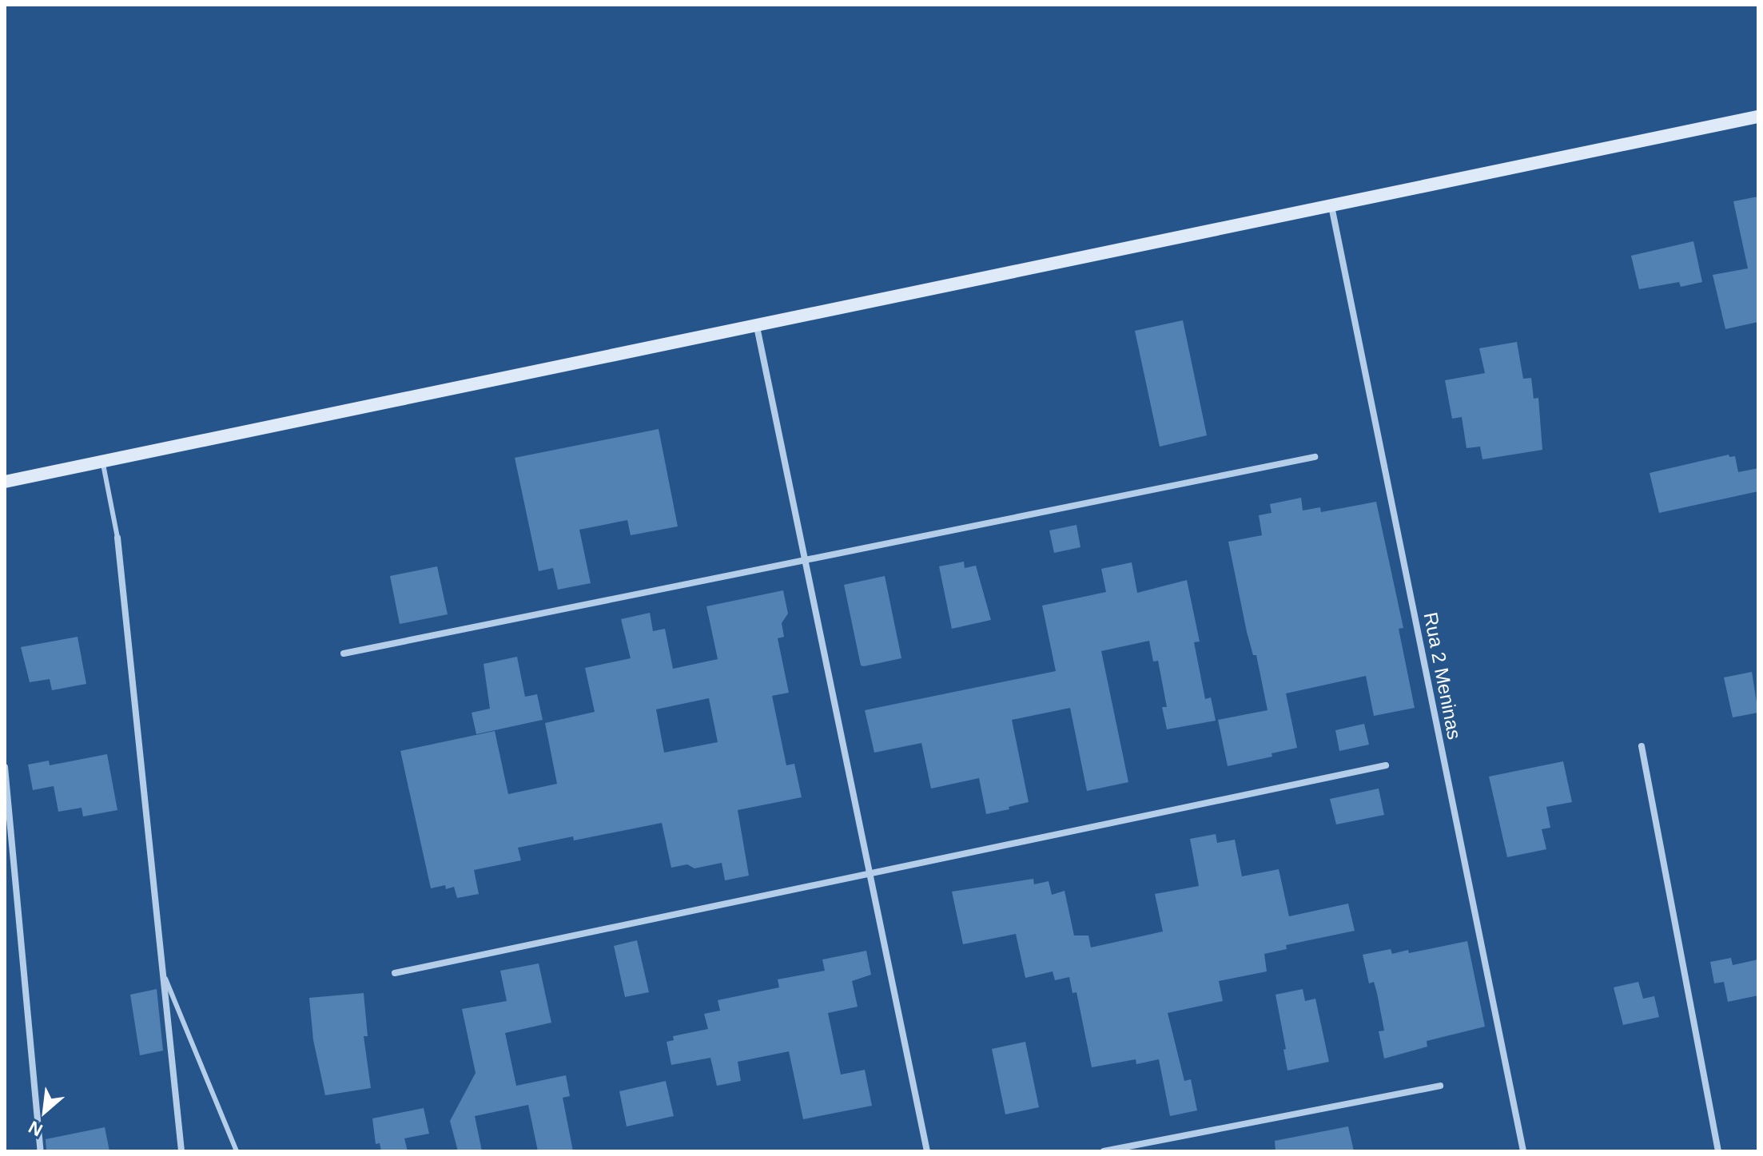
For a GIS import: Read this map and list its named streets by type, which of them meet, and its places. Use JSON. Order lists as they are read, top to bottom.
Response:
{
  "streets": {
    "street": ["Rua 2 Meninas"]
  },
  "north": "bottom left"
}
